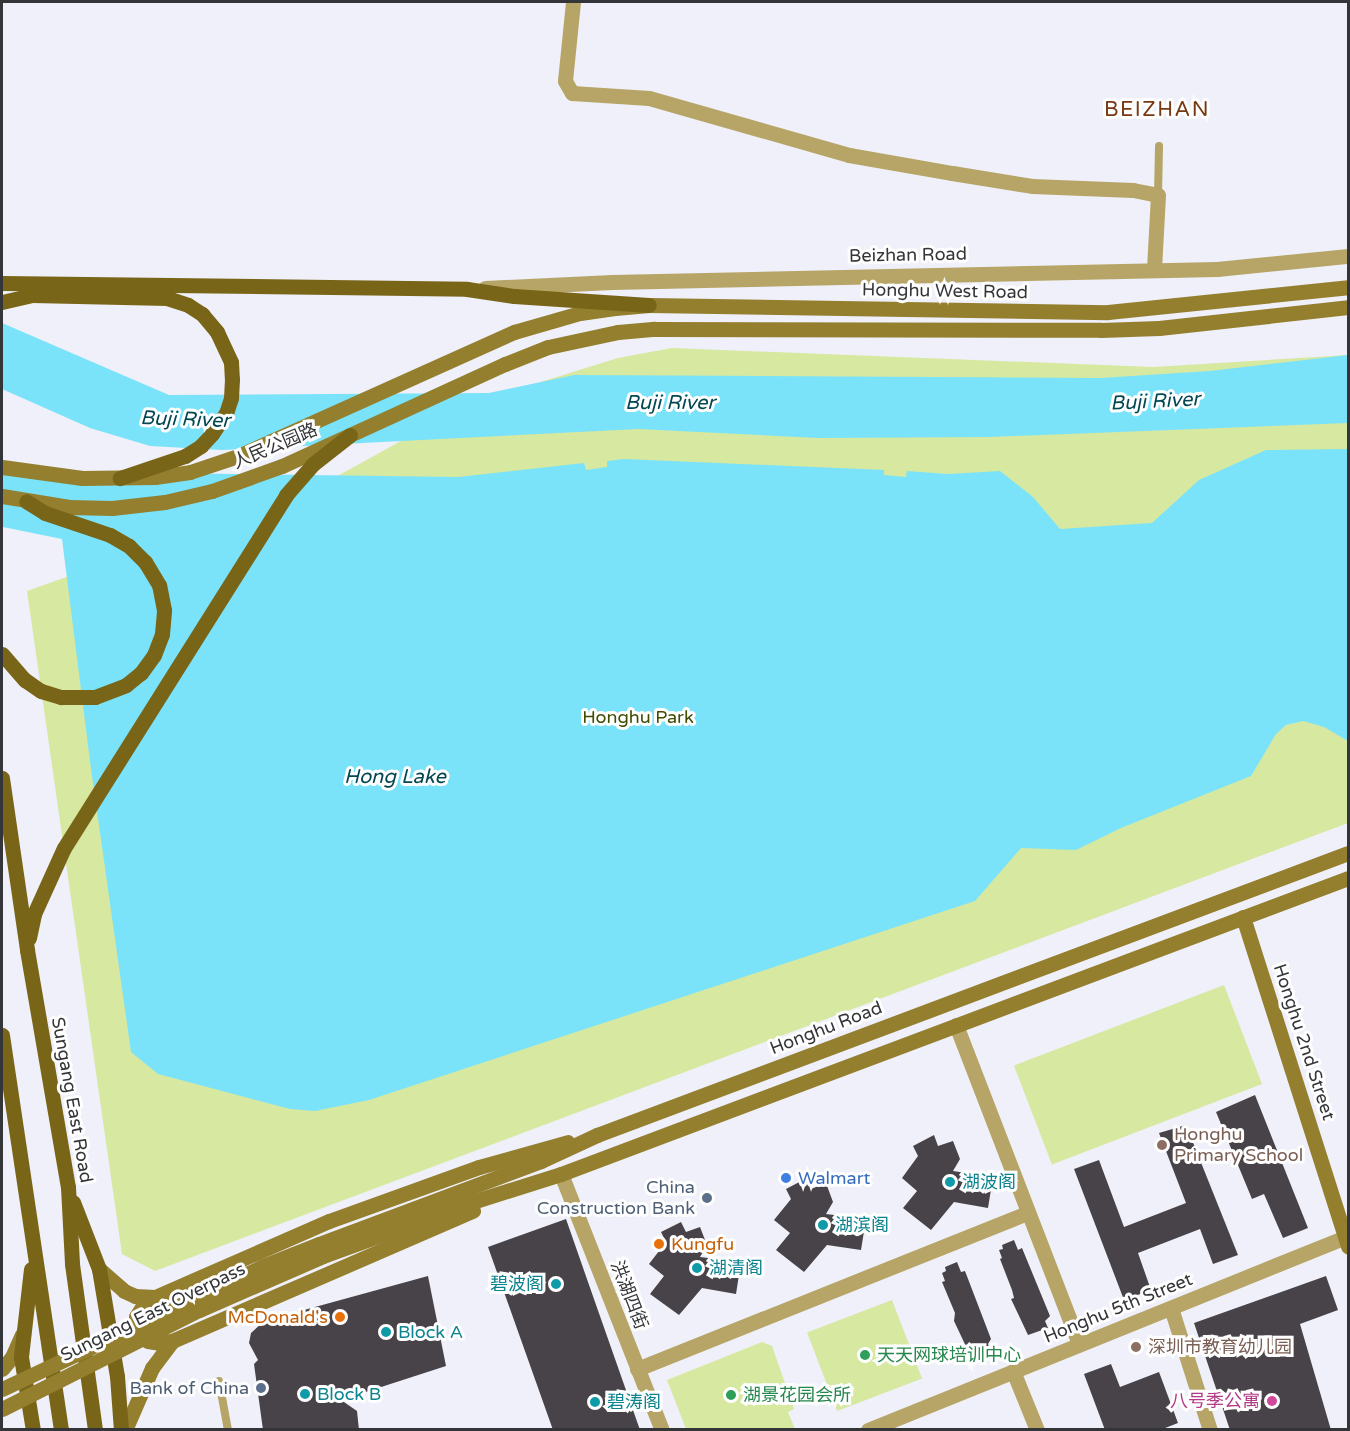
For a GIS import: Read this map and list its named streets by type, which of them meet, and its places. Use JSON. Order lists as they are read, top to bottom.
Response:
{
  "streets": {
    "main road": ["Sungang East Road"],
    "street": [
      "Beizhan Road",
      "Honghu West Road",
      "人民公园路",
      "Honghu Road",
      "Honghu 2nd Street",
      "洪湖四街",
      "Honghu 5th Street",
      "Sungang East Overpass"
    ]
  },
  "crossings": [
    ["Honghu West Road", "人民公园路"],
    ["Honghu Road", "Sungang East Overpass"],
    ["Honghu 2nd Street", "Honghu 5th Street"]
  ],
  "districts": ["BEIZHAN"],
  "water": ["Buji River", "Hong Lake"],
  "parks": ["Honghu Park"],
  "places": [
    "Honghu Primary School",
    "Walmart",
    "湖波阁",
    "China Construction Bank",
    "湖滨阁",
    "Kungfu",
    "湖清阁",
    "碧波阁",
    "McDonald's",
    "Block A",
    "深圳市教育幼儿园",
    "天天网球培训中心",
    "Bank of China",
    "Block B",
    "湖景花园会所",
    "八号季公寓",
    "碧涛阁"
  ]
}
